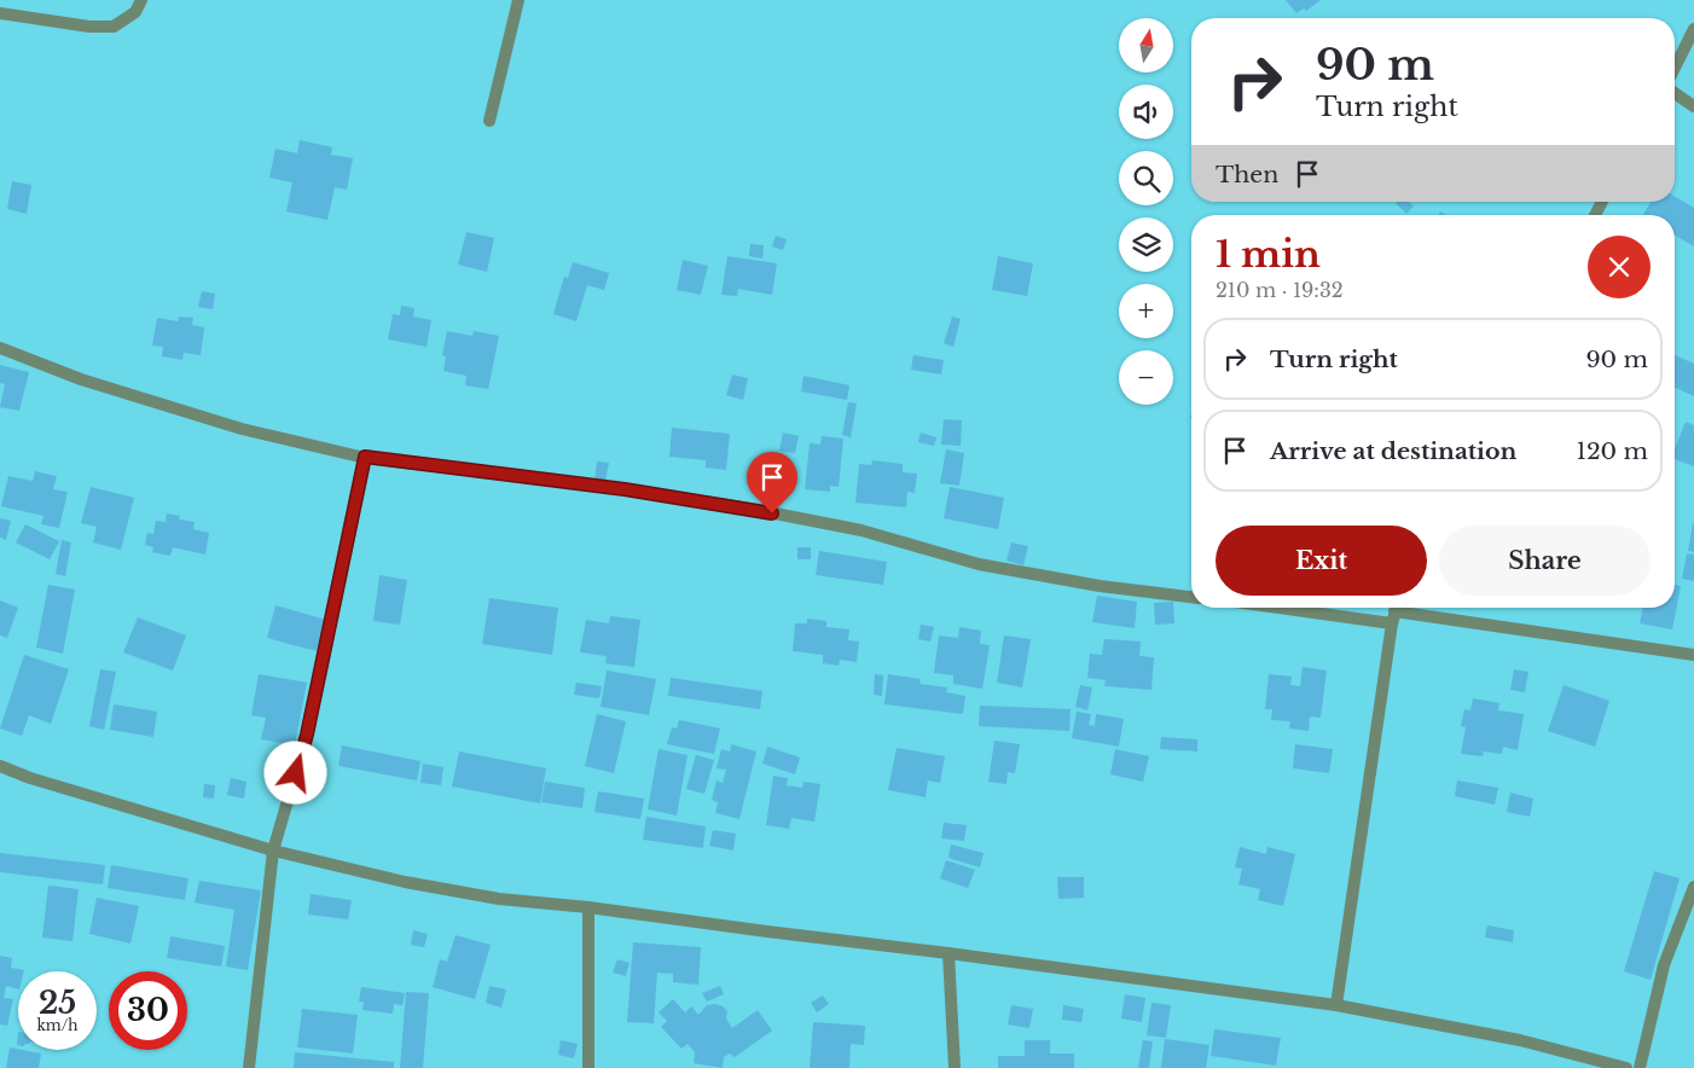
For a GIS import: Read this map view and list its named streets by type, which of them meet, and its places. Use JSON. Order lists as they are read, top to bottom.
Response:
{
  "north": "top",
  "page": {
    "map_buttons": ["+", "−"],
    "turn": ["90 m", "Turn right"],
    "then": "Then",
    "heading": ["1 min", "210 m · 19:32"],
    "list": [
      {
        "name": "Turn right",
        "value": "90 m"
      },
      {
        "name": "Arrive at destination",
        "value": "120 m"
      }
    ],
    "buttons": ["Exit", "Share"],
    "speed": "25 km/h",
    "limit": "30"
  }
}
